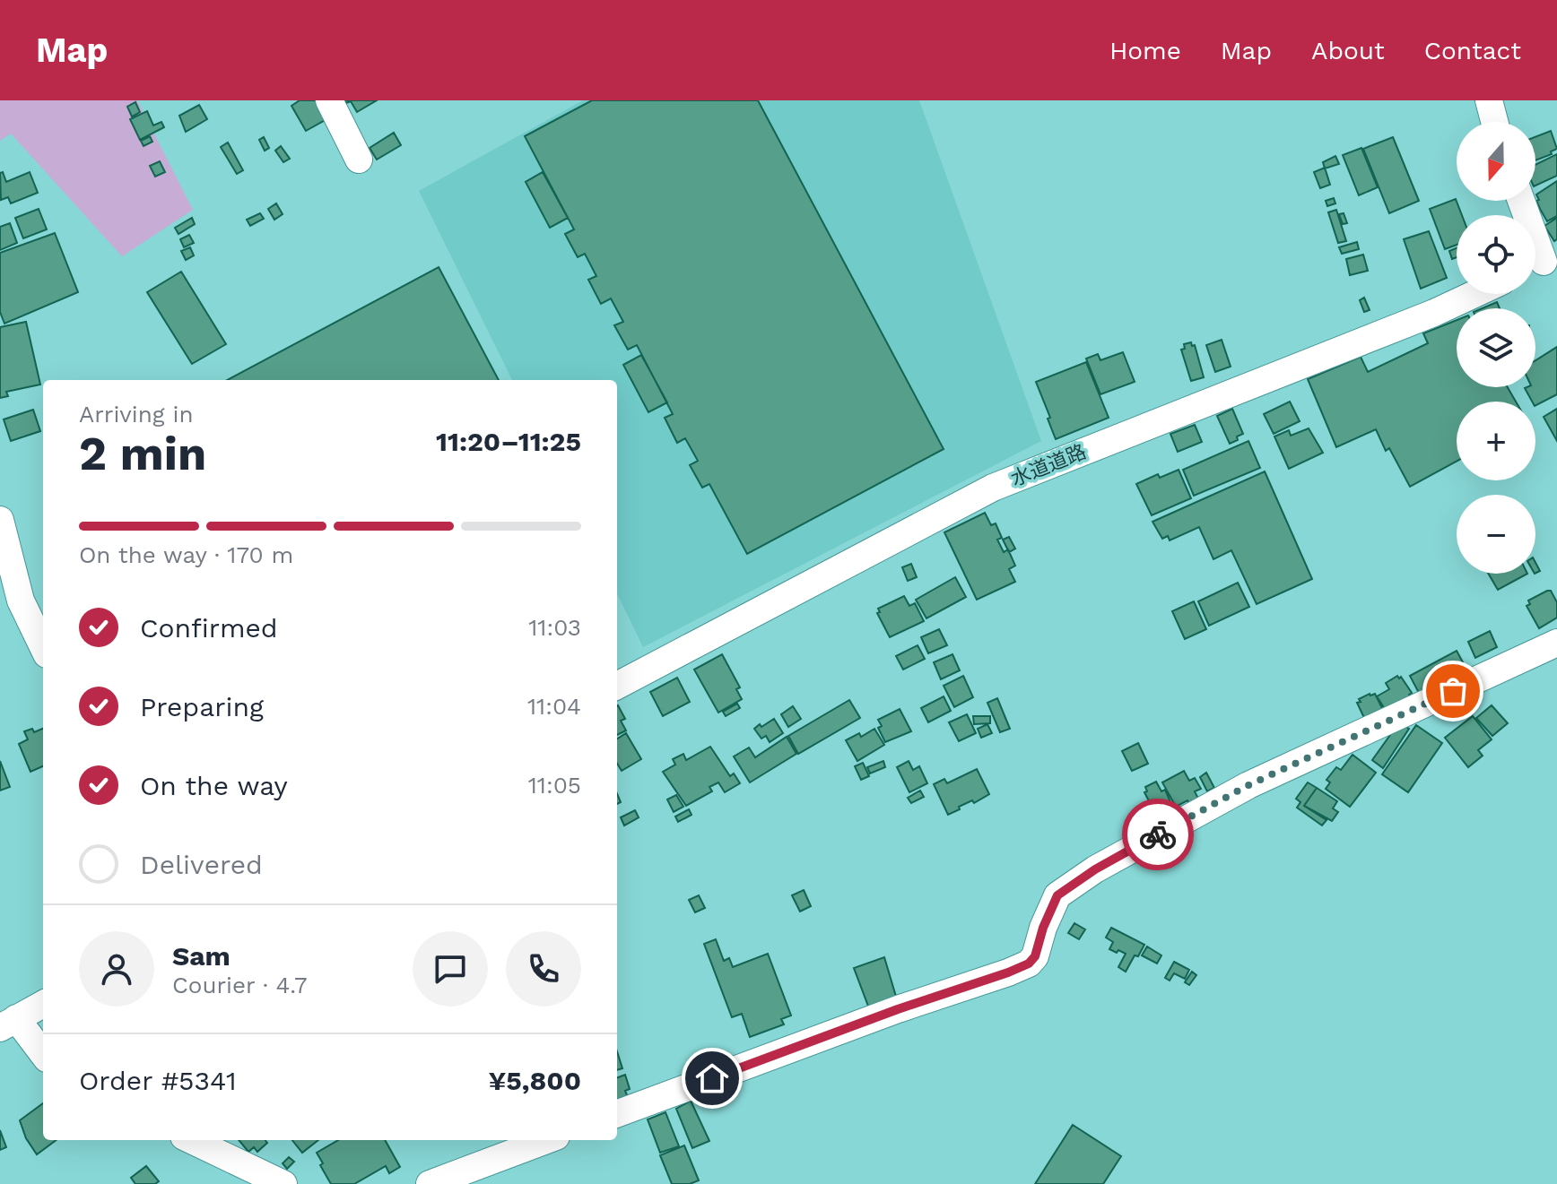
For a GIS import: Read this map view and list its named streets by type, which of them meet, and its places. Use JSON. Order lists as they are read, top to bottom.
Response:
{
  "streets": {
    "street": ["水道道路"]
  },
  "north": "bottom",
  "page": {
    "header": "Map",
    "nav": [
      "Home",
      "Map",
      "About",
      "Contact"
    ],
    "map_buttons": ["+", "−"],
    "heading": ["2 min", "Arriving in", "11:20–11:25"],
    "panel": [
      "Sam",
      "Courier · 4.7",
      "Order #5341",
      "¥5,800"
    ],
    "bar": "On the way · 170 m",
    "list": [
      ["Confirmed", "11:03"],
      ["Preparing", "11:04"],
      ["On the way", "11:05"],
      "Delivered"
    ]
  }
}
